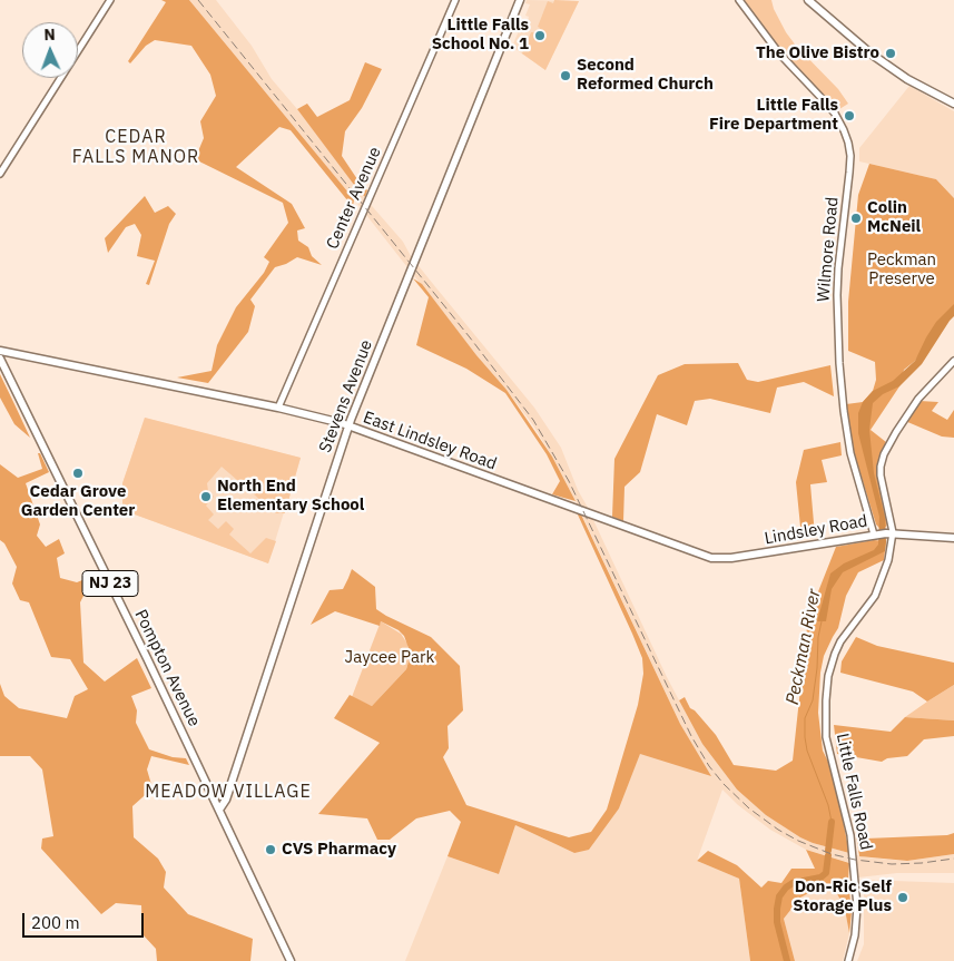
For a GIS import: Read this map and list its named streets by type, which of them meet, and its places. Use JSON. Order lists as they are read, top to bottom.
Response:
{
  "streets": {
    "main road": [
      "Stevens Avenue",
      "East Lindsley Road",
      "Lindsley Road",
      "NJ 23",
      "Pompton Avenue"
    ],
    "street": ["Center Avenue", "Wilmore Road", "Little Falls Road"]
  },
  "crossings": [
    ["Center Avenue", "East Lindsley Road"],
    ["Wilmore Road", "Lindsley Road"],
    ["Stevens Avenue", "East Lindsley Road"],
    ["Stevens Avenue", "Pompton Avenue"],
    ["East Lindsley Road", "Lindsley Road"],
    ["Lindsley Road", "Little Falls Road"]
  ],
  "districts": ["CEDAR FALLS MANOR", "MEADOW VILLAGE"],
  "water": ["Peckman River"],
  "parks": ["Peckman Preserve", "Jaycee Park"],
  "places": [
    "Little Falls School No. 1",
    "The Olive Bistro",
    "Second Reformed Church",
    "Little Falls Fire Department",
    "Colin McNeil",
    "Cedar Grove Garden Center",
    "North End Elementary School",
    "CVS Pharmacy",
    "Don-Ric Self Storage Plus"
  ],
  "scale_bar": "200 m",
  "north": "top"
}
